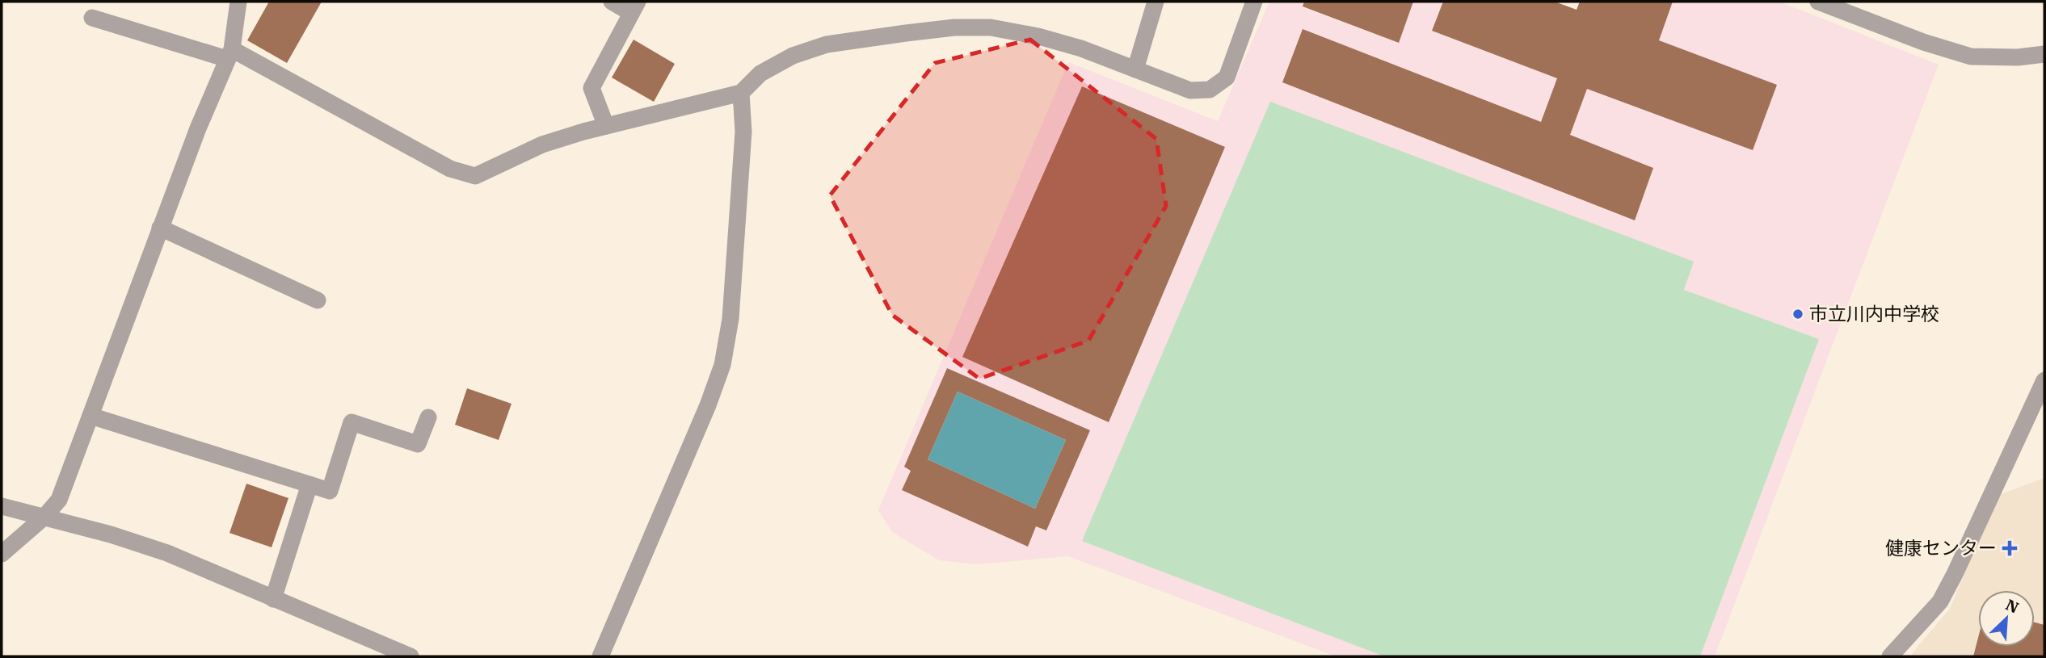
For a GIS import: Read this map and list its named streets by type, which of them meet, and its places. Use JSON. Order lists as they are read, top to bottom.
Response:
{
  "places": {
    "other": ["市立川内中学校"],
    "health": ["健康センター"]
  },
  "north": "top right"
}
